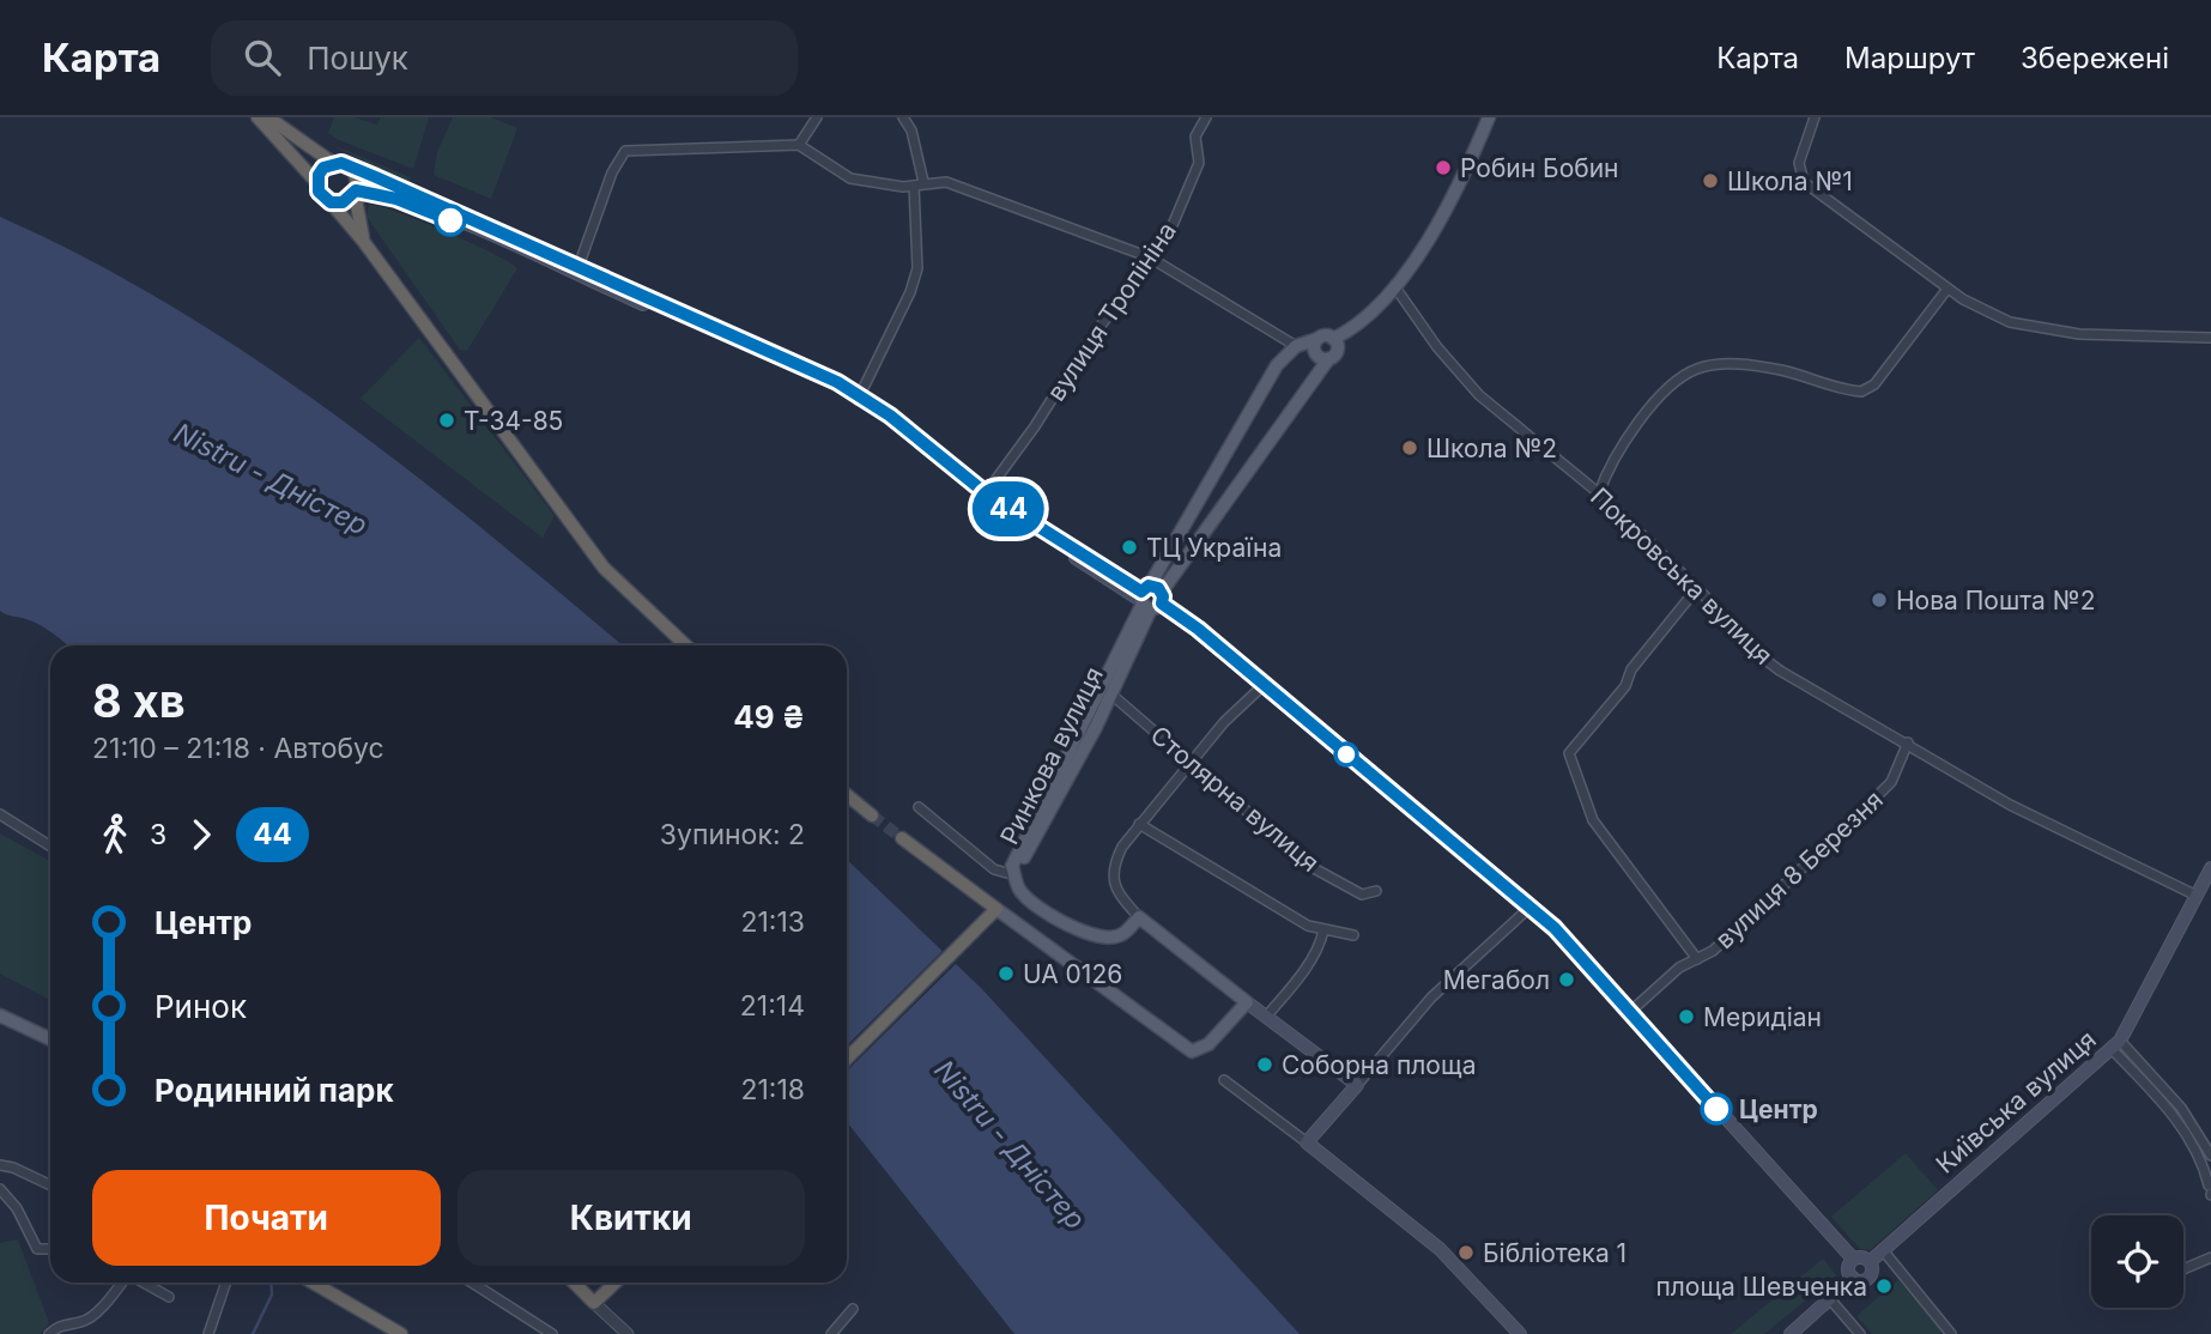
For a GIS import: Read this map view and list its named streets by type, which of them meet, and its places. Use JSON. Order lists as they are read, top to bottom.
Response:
{
  "streets": {
    "main road": ["Ринкова вулиця", "Київська вулиця"],
    "street": [
      "вулиця Тропініна",
      "Покровська вулиця",
      "Столярна вулиця",
      "вулиця 8 Березня"
    ]
  },
  "crossings": [
    ["Покровська вулиця", "вулиця 8 Березня"],
    ["Покровська вулиця", "Київська вулиця"],
    ["Ринкова вулиця", "Столярна вулиця"]
  ],
  "water": ["Nistru - Дністер"],
  "places": [
    "Робин Бобин",
    "Школа №1",
    "Т-34-85",
    "Школа №2",
    "ТЦ Україна",
    "Нова Пошта №2",
    "UA 0126",
    "Мегабол",
    "Меридіан",
    "Соборна площа",
    "Центр",
    "Бібліотека 1",
    "площа Шевченка"
  ],
  "lines": ["bus line 44"],
  "page": {
    "header": "Карта",
    "search": "Пошук",
    "nav": ["Карта", "Маршрут", "Збережені"],
    "on_map": "44",
    "heading": ["8 хв", "21:10 – 21:18 · Автобус", "49 ₴"],
    "legs": ["3", "44", "Зупинок: 2"],
    "list": [
      {
        "name": "Центр",
        "value": "21:13"
      },
      {
        "name": "Ринок",
        "value": "21:14"
      },
      {
        "name": "Родинний парк",
        "value": "21:18"
      }
    ],
    "buttons": ["Почати", "Квитки"]
  }
}
